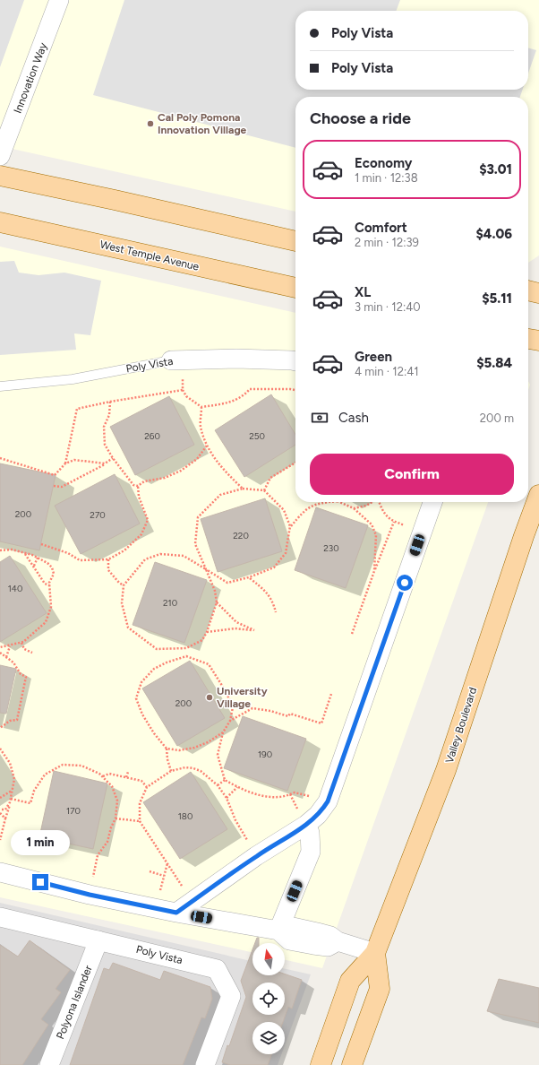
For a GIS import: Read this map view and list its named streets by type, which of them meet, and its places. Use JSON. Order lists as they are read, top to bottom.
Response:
{
  "streets": {
    "main road": ["West Temple Avenue", "Valley Boulevard"],
    "street": ["Innovation Way", "Poly Vista", "Polyona Islander"]
  },
  "crossings": [
    ["Poly Vista", "Polyona Islander"]
  ],
  "places": ["Cal Poly Pomona Innovation Village", "University Village"],
  "house_numbers": [
    "260",
    "250",
    "200",
    "270",
    "220",
    "230",
    "140",
    "210",
    "200",
    "190",
    "170",
    "180"
  ],
  "north": "top",
  "page": {
    "banner": ["Poly Vista", "Poly Vista"],
    "heading": "Choose a ride",
    "list": [
      {
        "name": "Economy",
        "note": "1 min · 12:38",
        "value": "$3.01"
      },
      {
        "name": "Comfort",
        "note": "2 min · 12:39",
        "value": "$4.06"
      },
      {
        "name": "XL",
        "note": "3 min · 12:40",
        "value": "$5.11"
      },
      {
        "name": "Green",
        "note": "4 min · 12:41",
        "value": "$5.84"
      }
    ],
    "pay": ["Cash", "200 m"],
    "buttons": "Confirm",
    "bubble": "1 min"
  }
}
